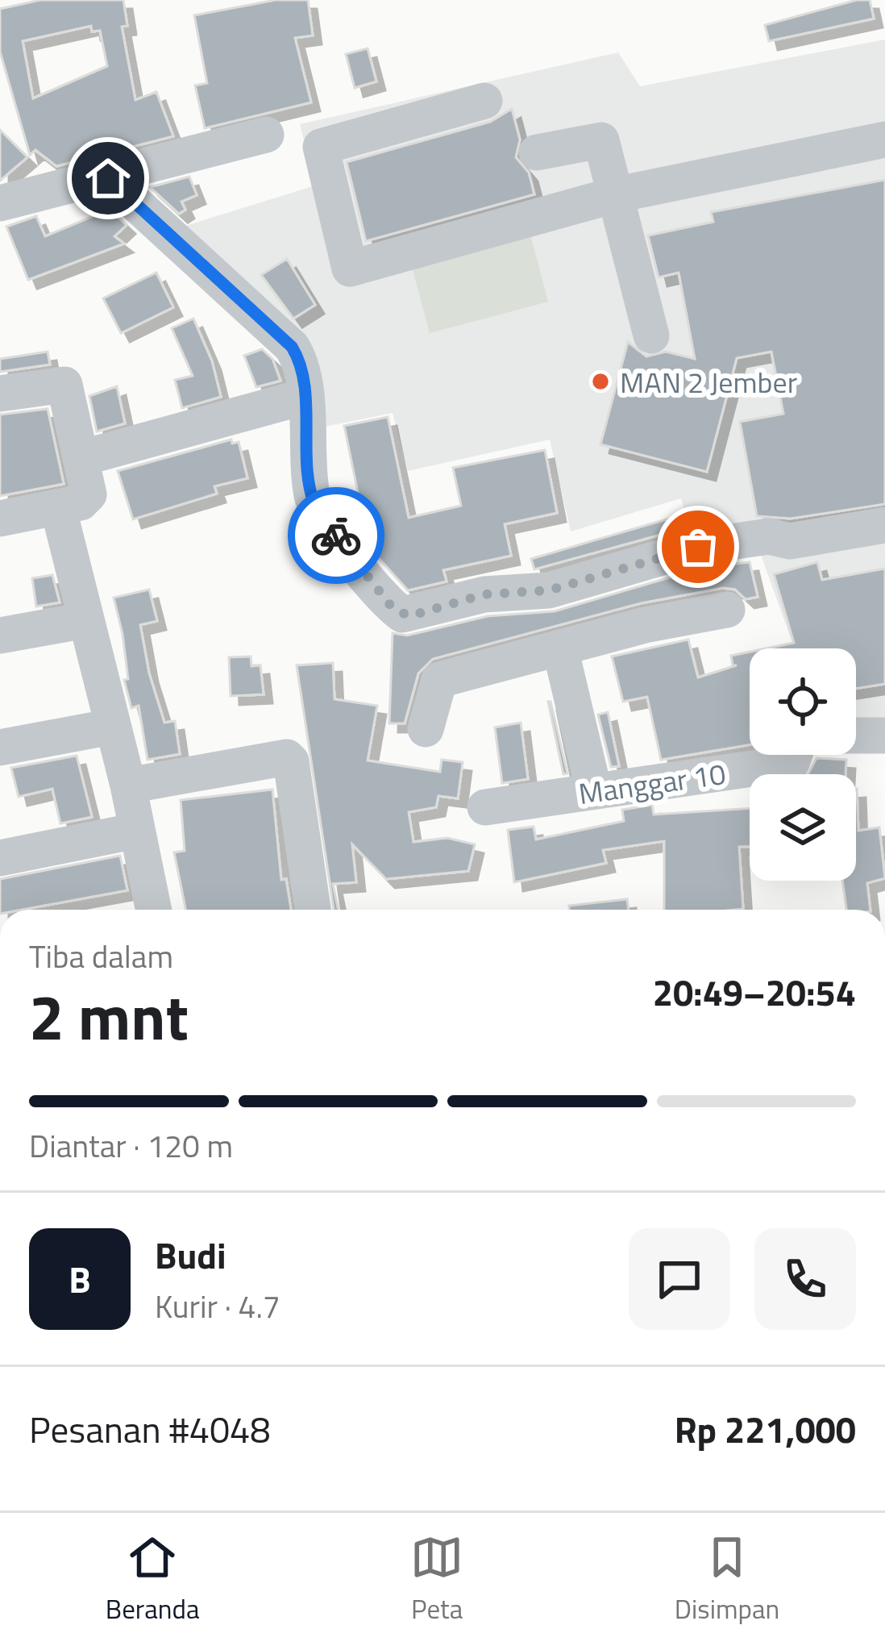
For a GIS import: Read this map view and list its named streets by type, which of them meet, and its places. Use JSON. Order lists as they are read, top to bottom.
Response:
{
  "streets": {
    "street": ["Manggar 10"]
  },
  "places": ["MAN 2 Jember"],
  "page": {
    "heading": ["2 mnt", "Tiba dalam", "20:49–20:54"],
    "panel": [
      "Budi",
      "Kurir · 4.7",
      "Pesanan #4048",
      "Rp 221,000"
    ],
    "bar": "Diantar · 120 m",
    "round": "B",
    "tabs": ["Beranda", "Peta", "Disimpan"]
  }
}
